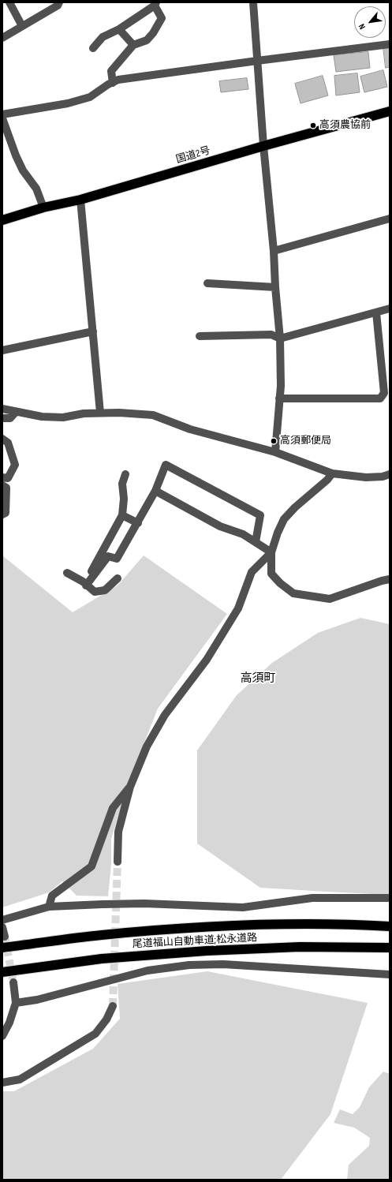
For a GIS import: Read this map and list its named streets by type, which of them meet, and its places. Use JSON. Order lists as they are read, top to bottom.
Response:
{
  "streets": {
    "highway": ["国道2号", "尾道福山自動車道;松永道路"]
  },
  "districts": ["高須町"],
  "places": ["高須農協前", "高須郵便局"],
  "north": "bottom left"
}
